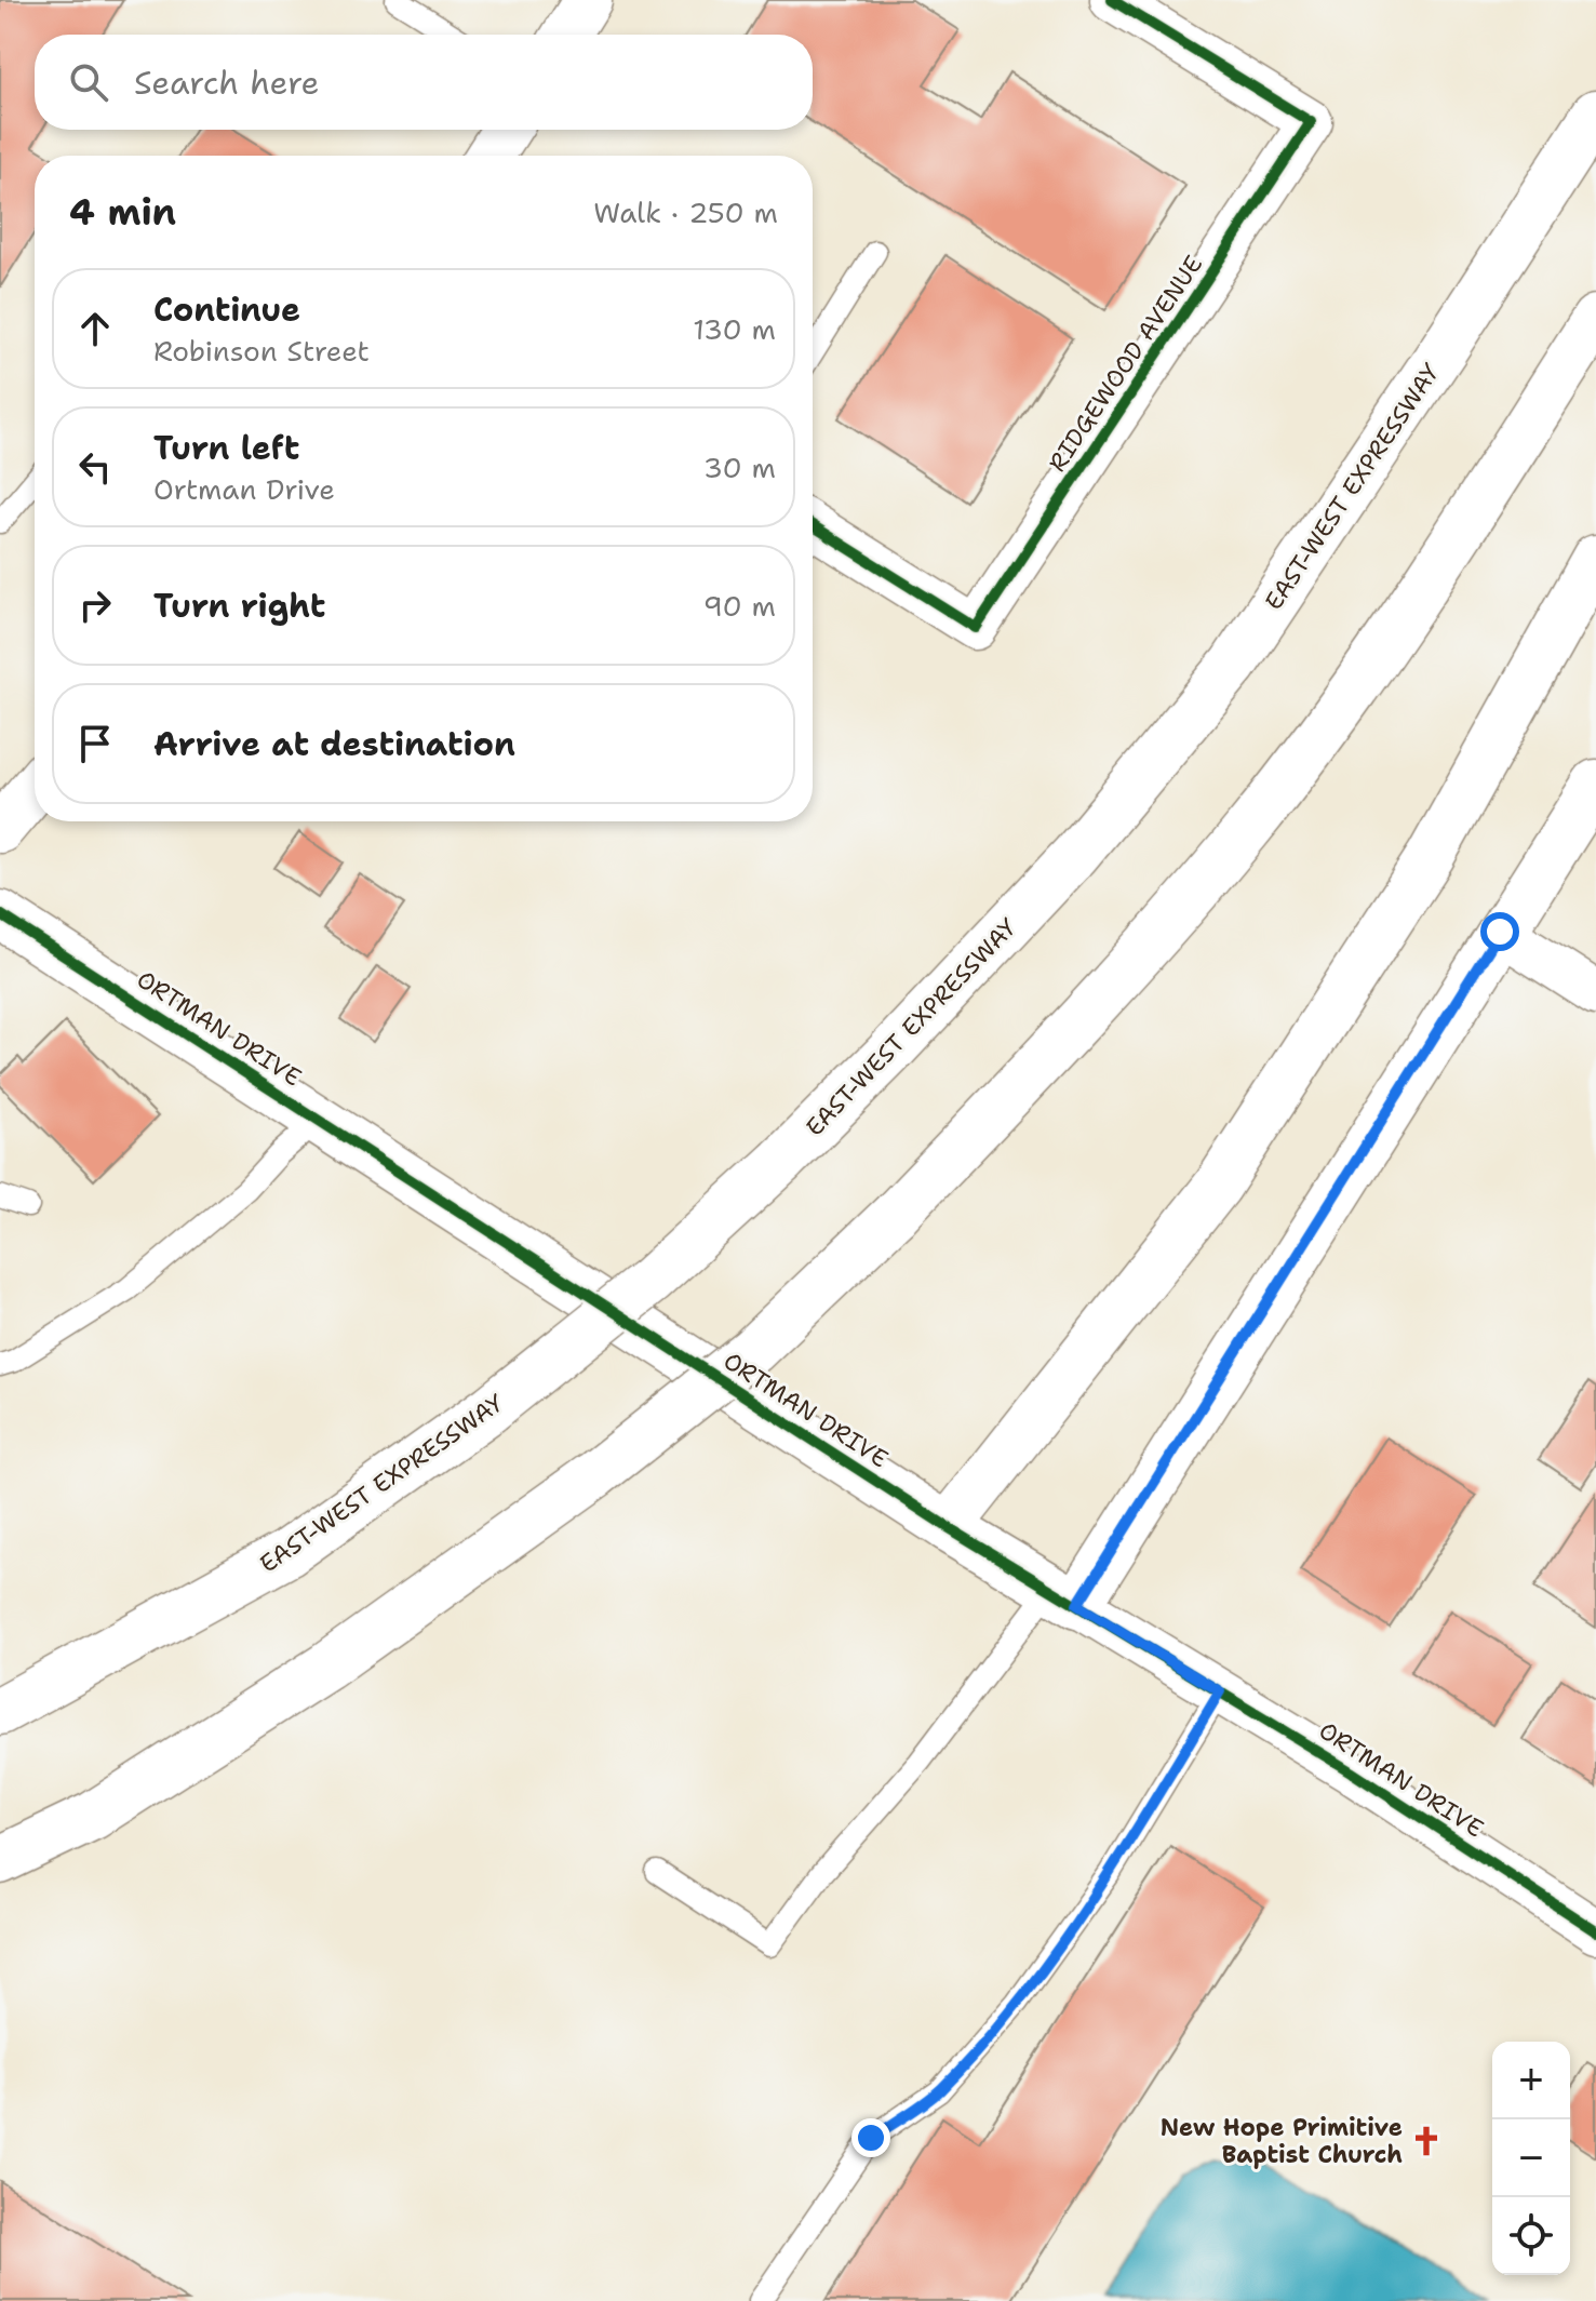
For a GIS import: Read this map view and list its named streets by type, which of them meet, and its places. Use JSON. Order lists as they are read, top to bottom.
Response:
{
  "streets": {
    "main road": ["EAST-WEST EXPRESSWAY", "ORTMAN DRIVE"],
    "street": ["RIDGEWOOD AVENUE"]
  },
  "places": {
    "church": ["New Hope Primitive Baptist Church"]
  },
  "page": {
    "search": "Search here",
    "heading": ["4 min", "Walk · 250 m"],
    "list": [
      ["Continue", "Robinson Street", "130 m"],
      ["Turn left", "Ortman Drive", "30 m"],
      ["Turn right", "90 m"],
      "Arrive at destination"
    ],
    "map_buttons": ["+", "−"]
  }
}
